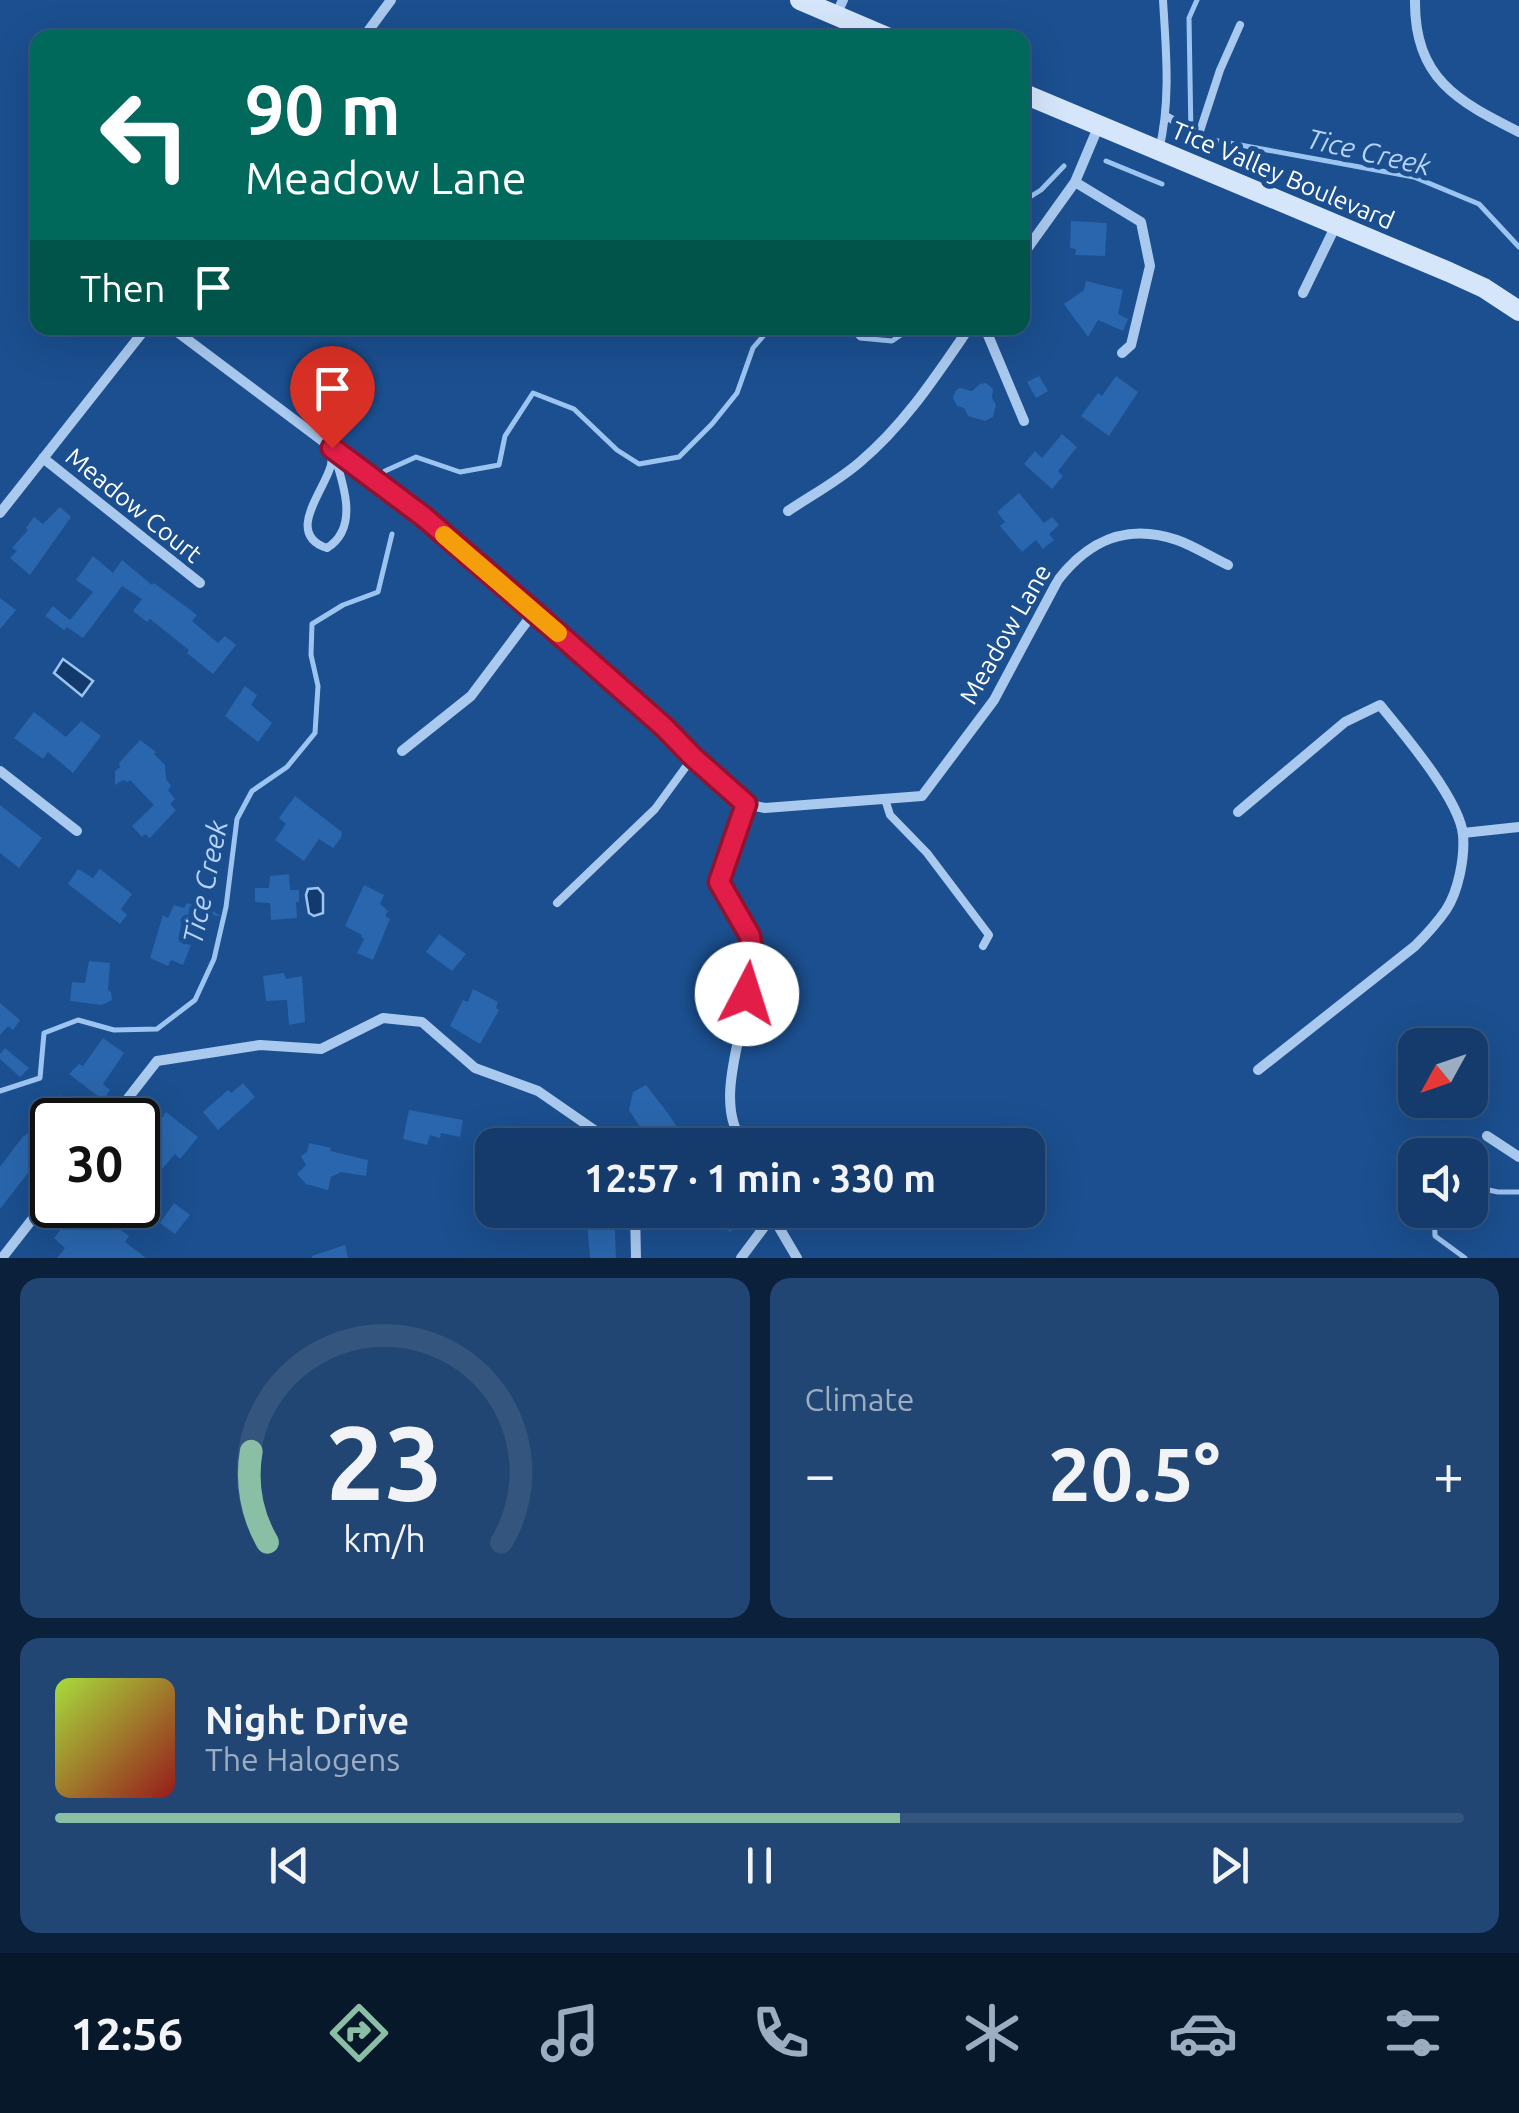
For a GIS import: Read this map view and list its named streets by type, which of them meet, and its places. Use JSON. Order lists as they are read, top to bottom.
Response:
{
  "streets": {
    "street": ["Tice Valley Boulevard", "Meadow Court", "Meadow Lane"]
  },
  "water": ["Tice Creek"],
  "north": "bottom left",
  "page": {
    "turn": ["90 m", "Meadow Lane"],
    "then": "Then",
    "limit": "30",
    "trip": "12:57 · 1 min · 330 m",
    "tile": "Climate",
    "heat": ["−", "20.5°", "+"],
    "song": ["Night Drive", "The Halogens"],
    "tabs": "12:56",
    "gauge": ["23", "km/h"]
  }
}
